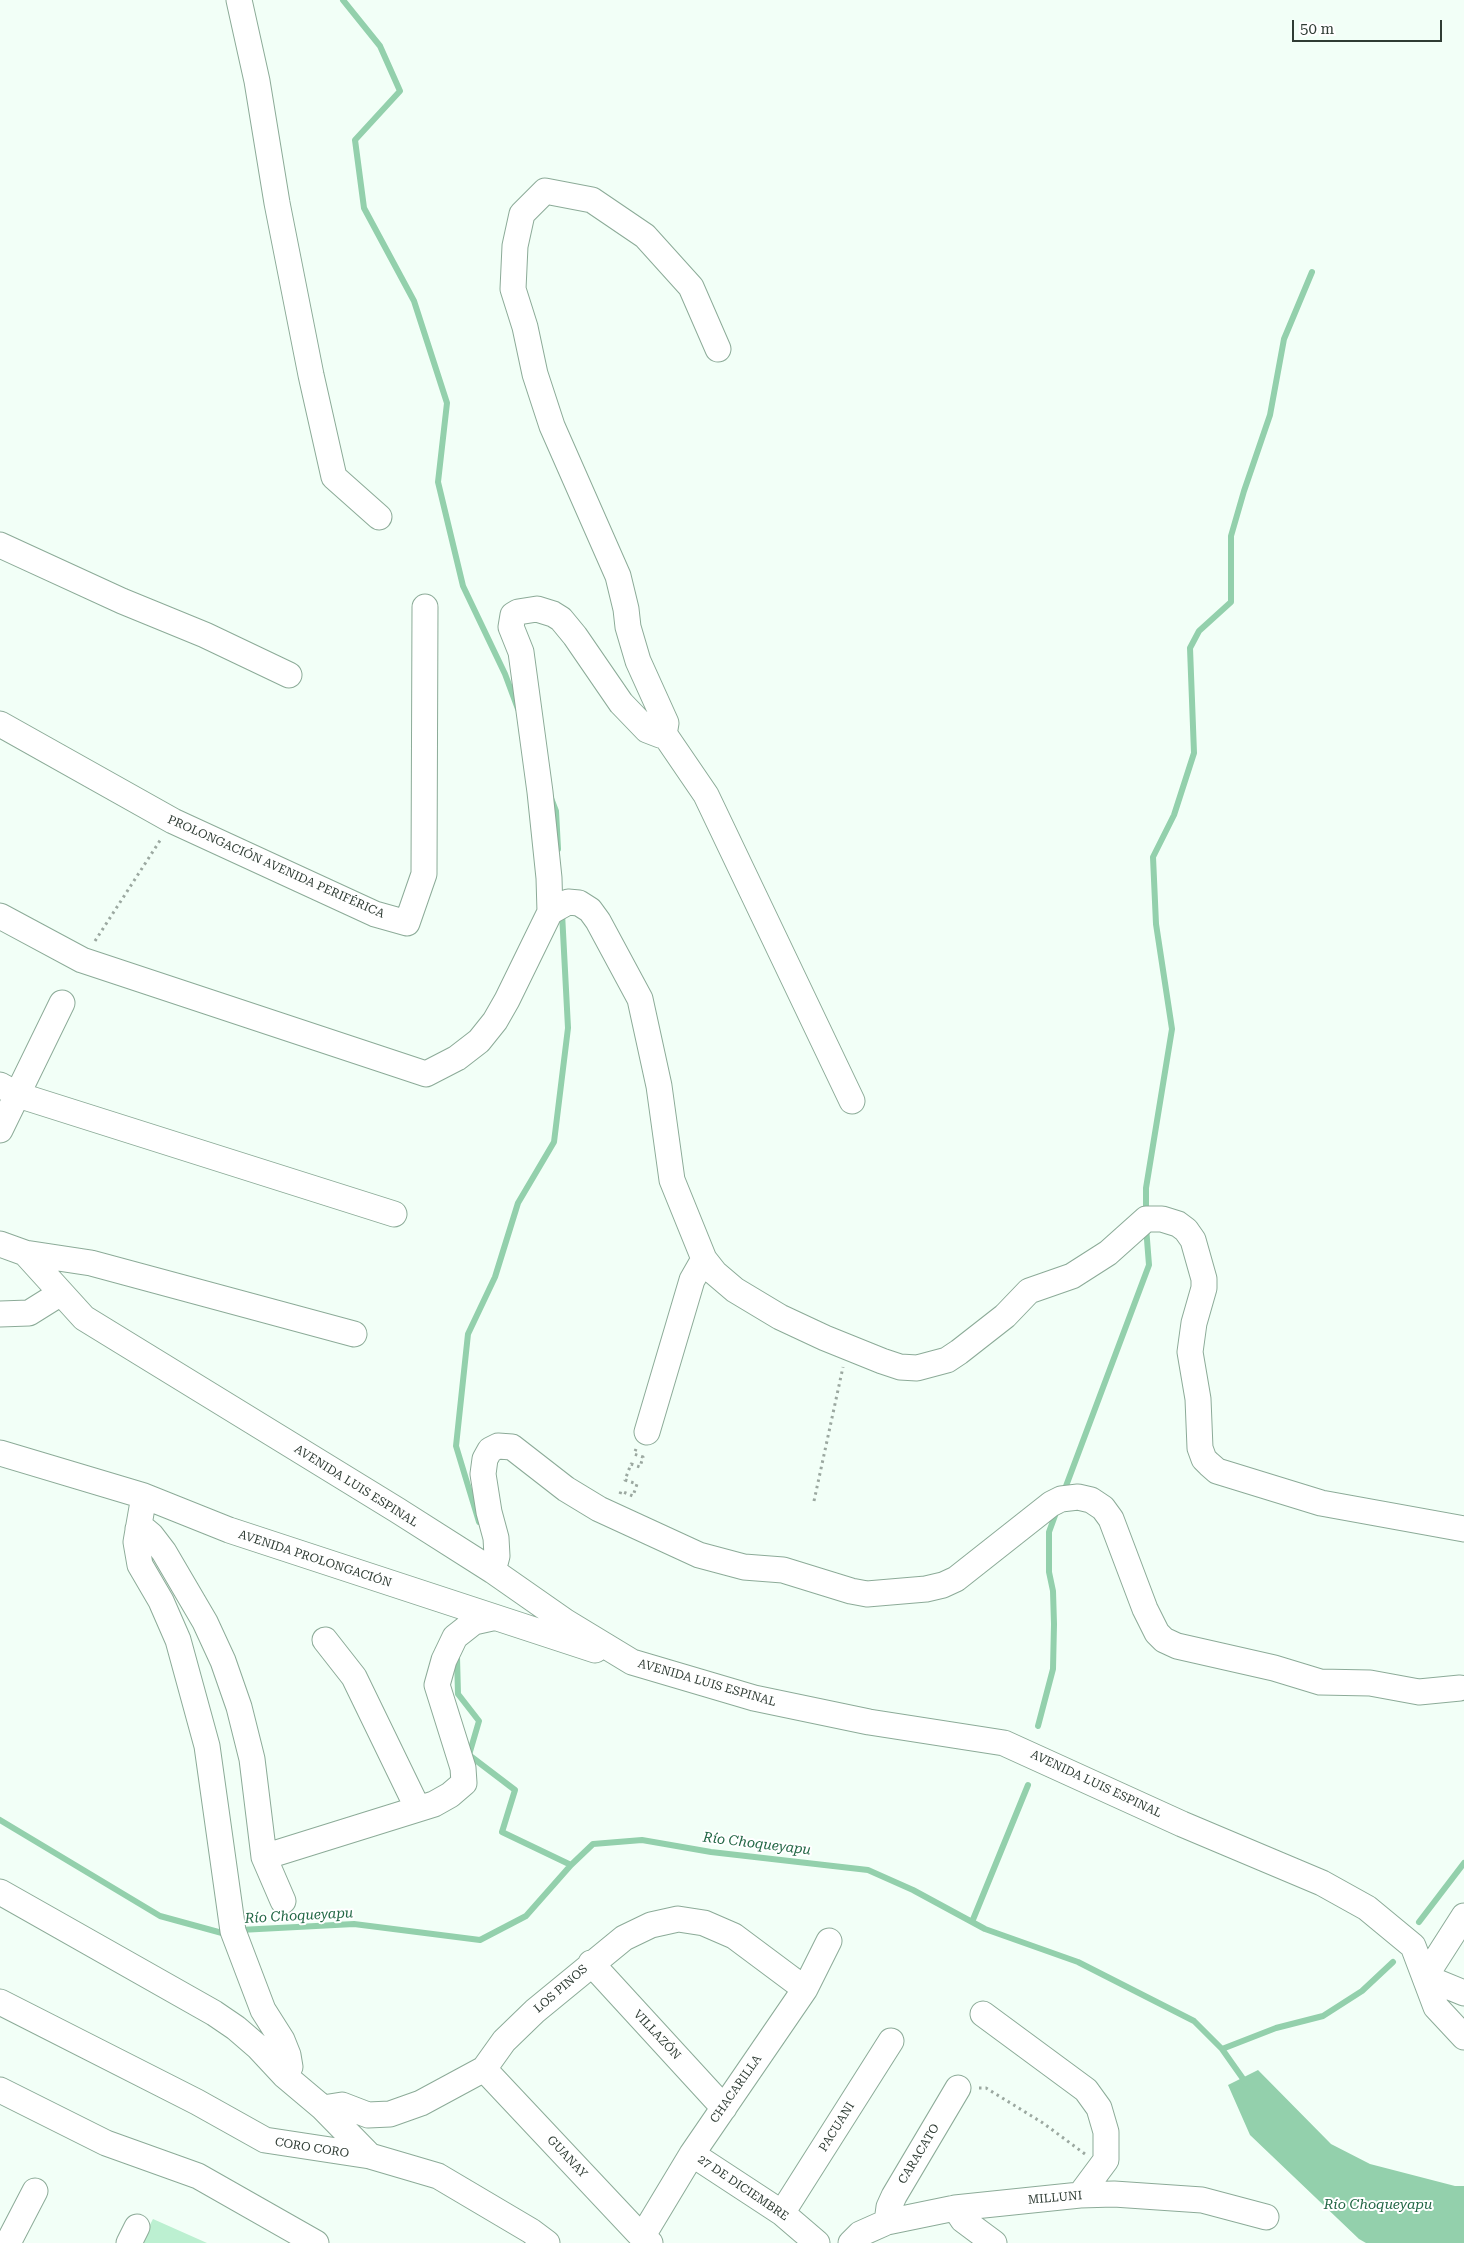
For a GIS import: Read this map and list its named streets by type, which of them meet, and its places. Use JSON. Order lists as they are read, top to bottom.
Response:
{
  "streets": {
    "street": [
      "PROLONGACIÓN AVENIDA PERIFÉRICA",
      "AVENIDA LUIS ESPINAL",
      "AVENIDA PROLONGACIÓN",
      "LOS PINOS",
      "VILLAZÓN",
      "CHACARILLA",
      "PACUANI",
      "CORO CORO",
      "CARACATO",
      "GUANAY",
      "27 DE DICIEMBRE",
      "MILLUNI"
    ]
  },
  "crossings": [
    ["AVENIDA LUIS ESPINAL", "AVENIDA PROLONGACIÓN"],
    ["LOS PINOS", "VILLAZÓN"],
    ["LOS PINOS", "CHACARILLA"],
    ["LOS PINOS", "GUANAY"],
    ["VILLAZÓN", "CHACARILLA"],
    ["CHACARILLA", "GUANAY"],
    ["CHACARILLA", "27 DE DICIEMBRE"],
    ["PACUANI", "27 DE DICIEMBRE"],
    ["CARACATO", "MILLUNI"]
  ],
  "water": ["Río Choqueyapu"],
  "scale_bar": "50 m"
}
